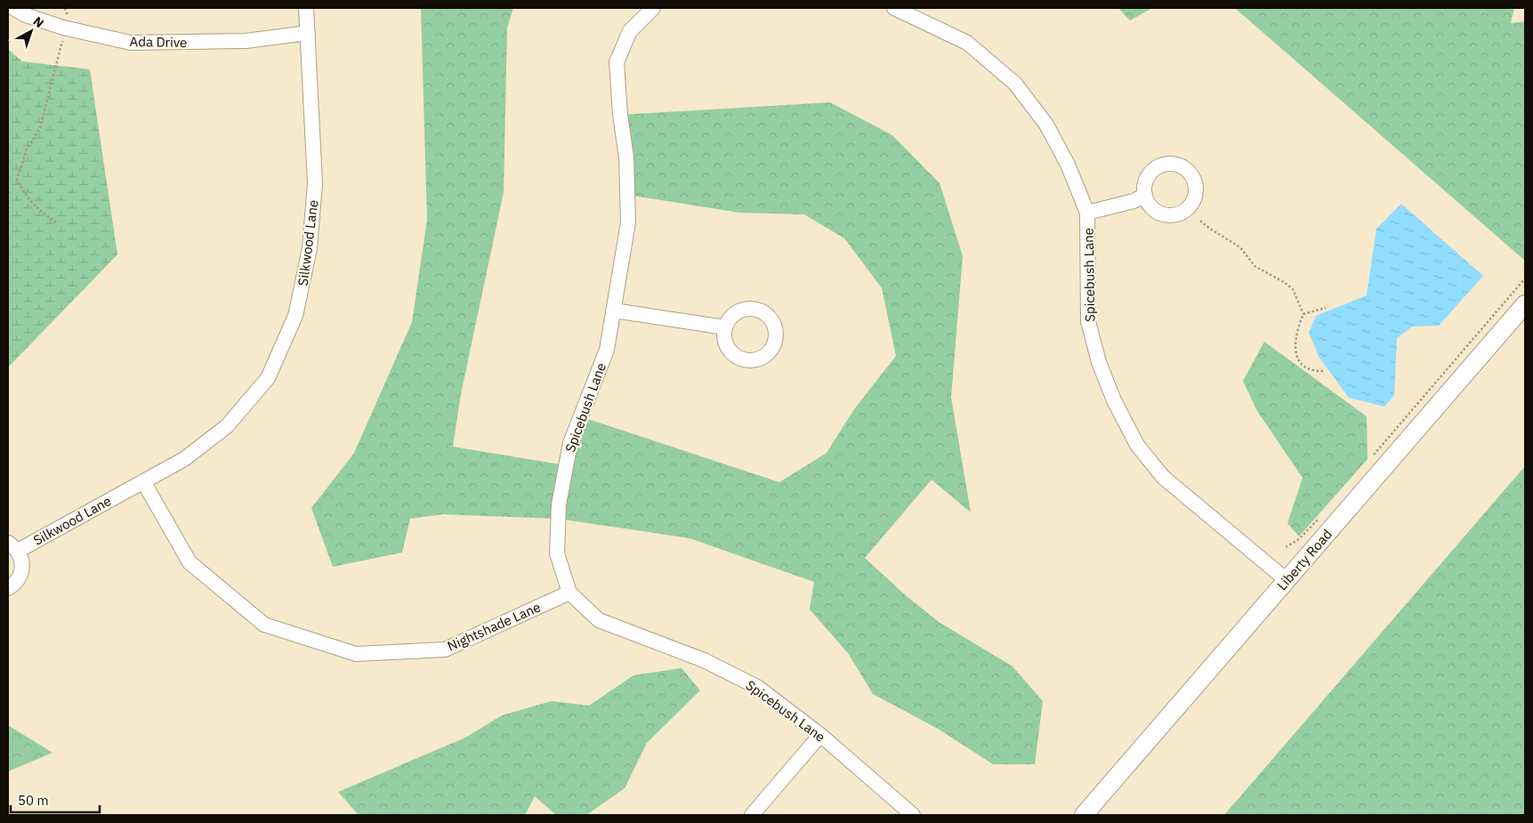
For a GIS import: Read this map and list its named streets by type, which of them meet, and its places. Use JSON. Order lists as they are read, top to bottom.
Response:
{
  "streets": {
    "street": [
      "Ada Drive",
      "Silkwood Lane",
      "Spicebush Lane",
      "Liberty Road",
      "Nightshade Lane"
    ]
  },
  "crossings": [
    ["Ada Drive", "Silkwood Lane"],
    ["Silkwood Lane", "Nightshade Lane"],
    ["Spicebush Lane", "Liberty Road"],
    ["Spicebush Lane", "Nightshade Lane"]
  ],
  "scale_bar": "50 m",
  "north": "top right"
}
